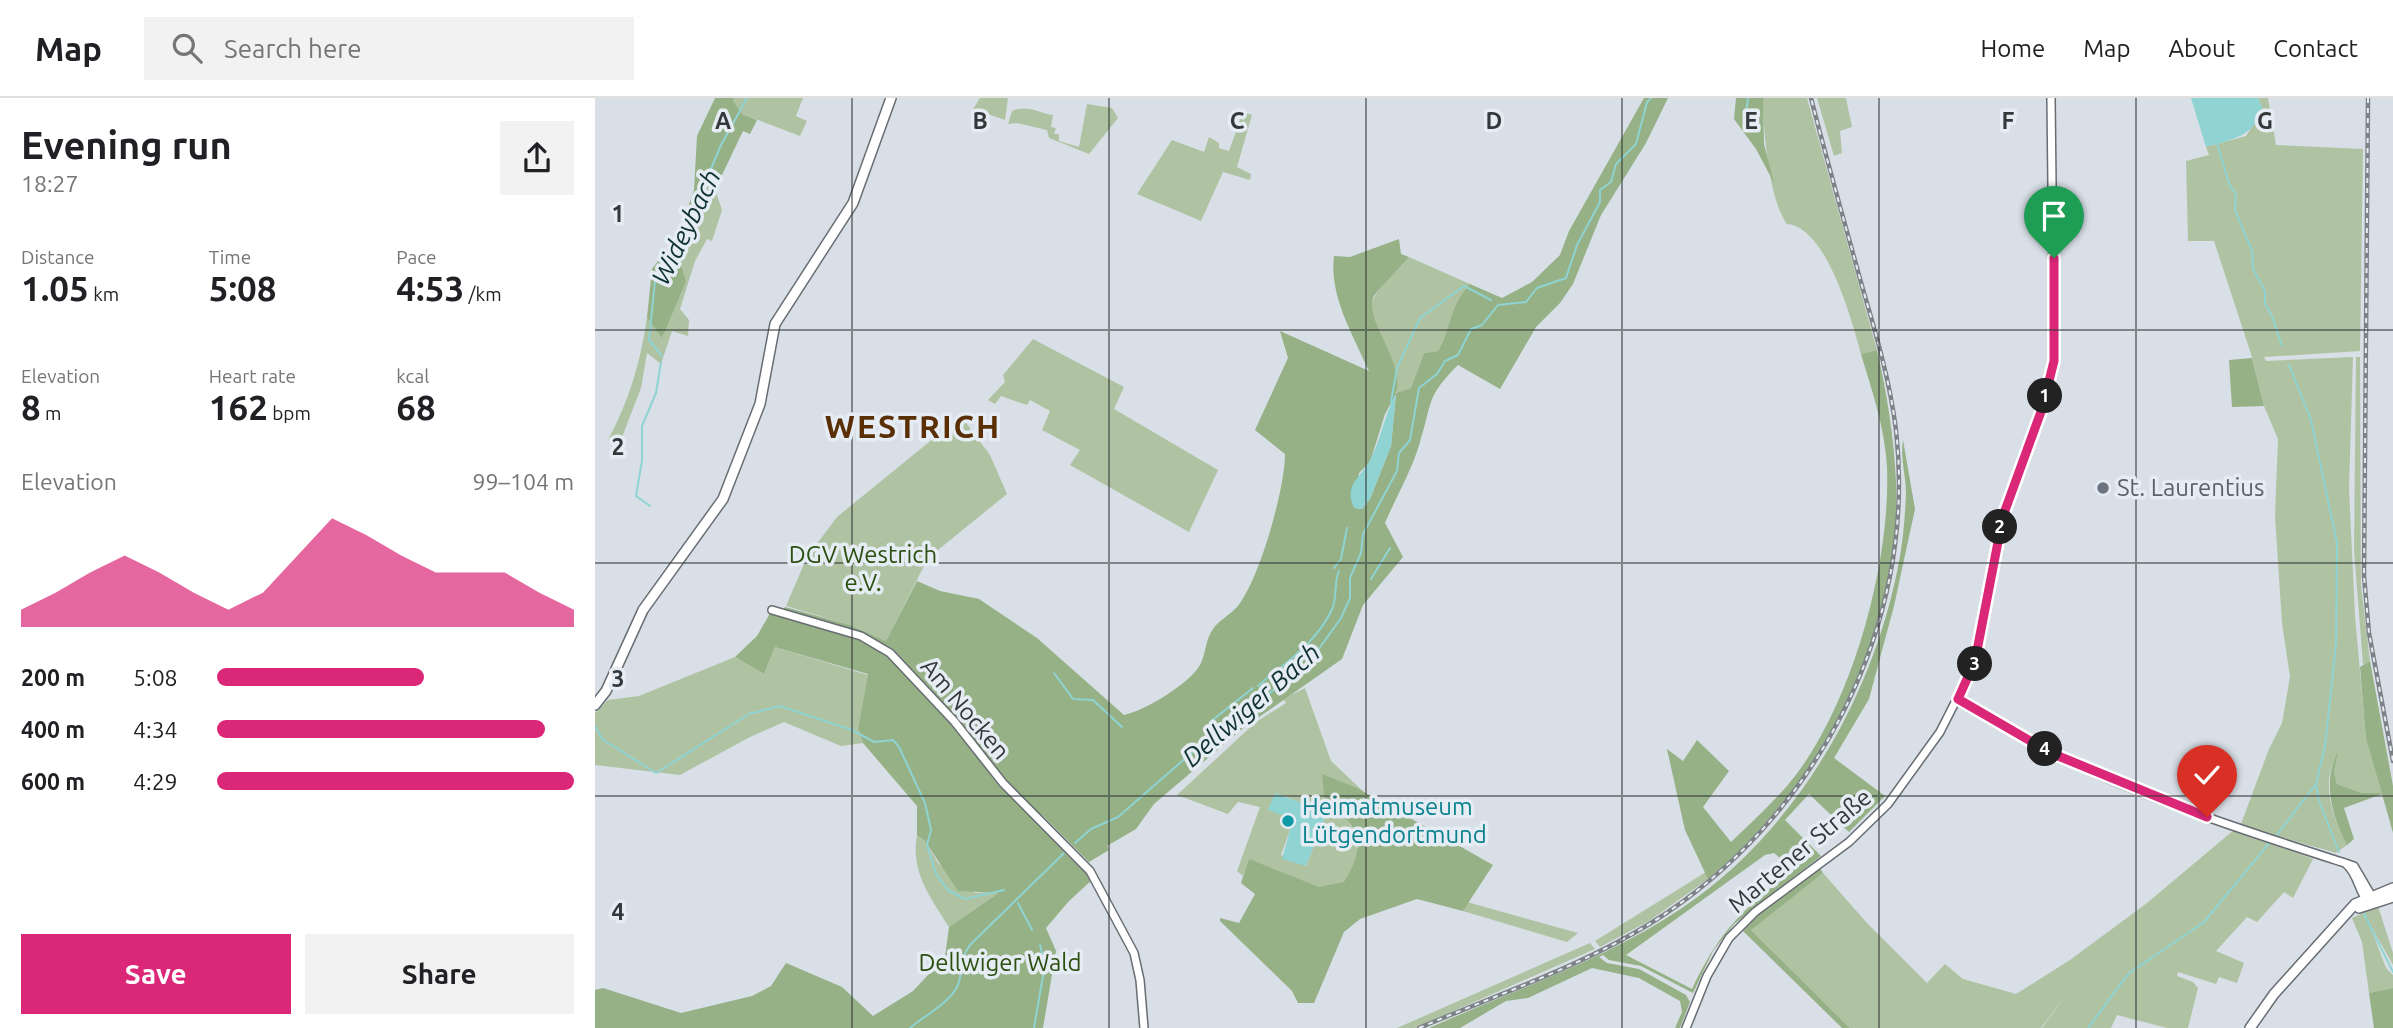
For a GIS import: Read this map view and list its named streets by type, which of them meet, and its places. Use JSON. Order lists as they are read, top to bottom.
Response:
{
  "streets": {
    "street": ["Am Nocken", "Martener Straße"]
  },
  "districts": ["WESTRICH"],
  "water": ["Wideybach", "Dellwiger Bach"],
  "parks": ["DGV Westrich e.V.", "Dellwiger Wald"],
  "places": ["St. Laurentius", "Heimatmuseum Lütgendortmund"],
  "page": {
    "header": "Map",
    "search": "Search here",
    "nav": [
      "Home",
      "Map",
      "About",
      "Contact"
    ],
    "heading": ["Evening run", "18:27"],
    "stats": [
      ["Distance", "1.05 km"],
      ["Time", "5:08"],
      ["Pace", "4:53 /km"],
      ["Elevation", "8 m"],
      ["Heart rate", "162 bpm"],
      ["kcal", "68"]
    ],
    "pins": [
      "1",
      "2",
      "3",
      "4"
    ],
    "chart": ["Elevation", "99–104 m"],
    "list": [
      {
        "name": "200 m",
        "note": "5:08"
      },
      {
        "name": "400 m",
        "note": "4:34"
      },
      {
        "name": "600 m",
        "note": "4:29"
      }
    ],
    "buttons": ["Save", "Share"]
  },
  "grid": {
    "columns": [
      "A",
      "B",
      "C",
      "D",
      "E",
      "F",
      "G"
    ],
    "rows": [
      "1",
      "2",
      "3",
      "4"
    ]
  }
}
